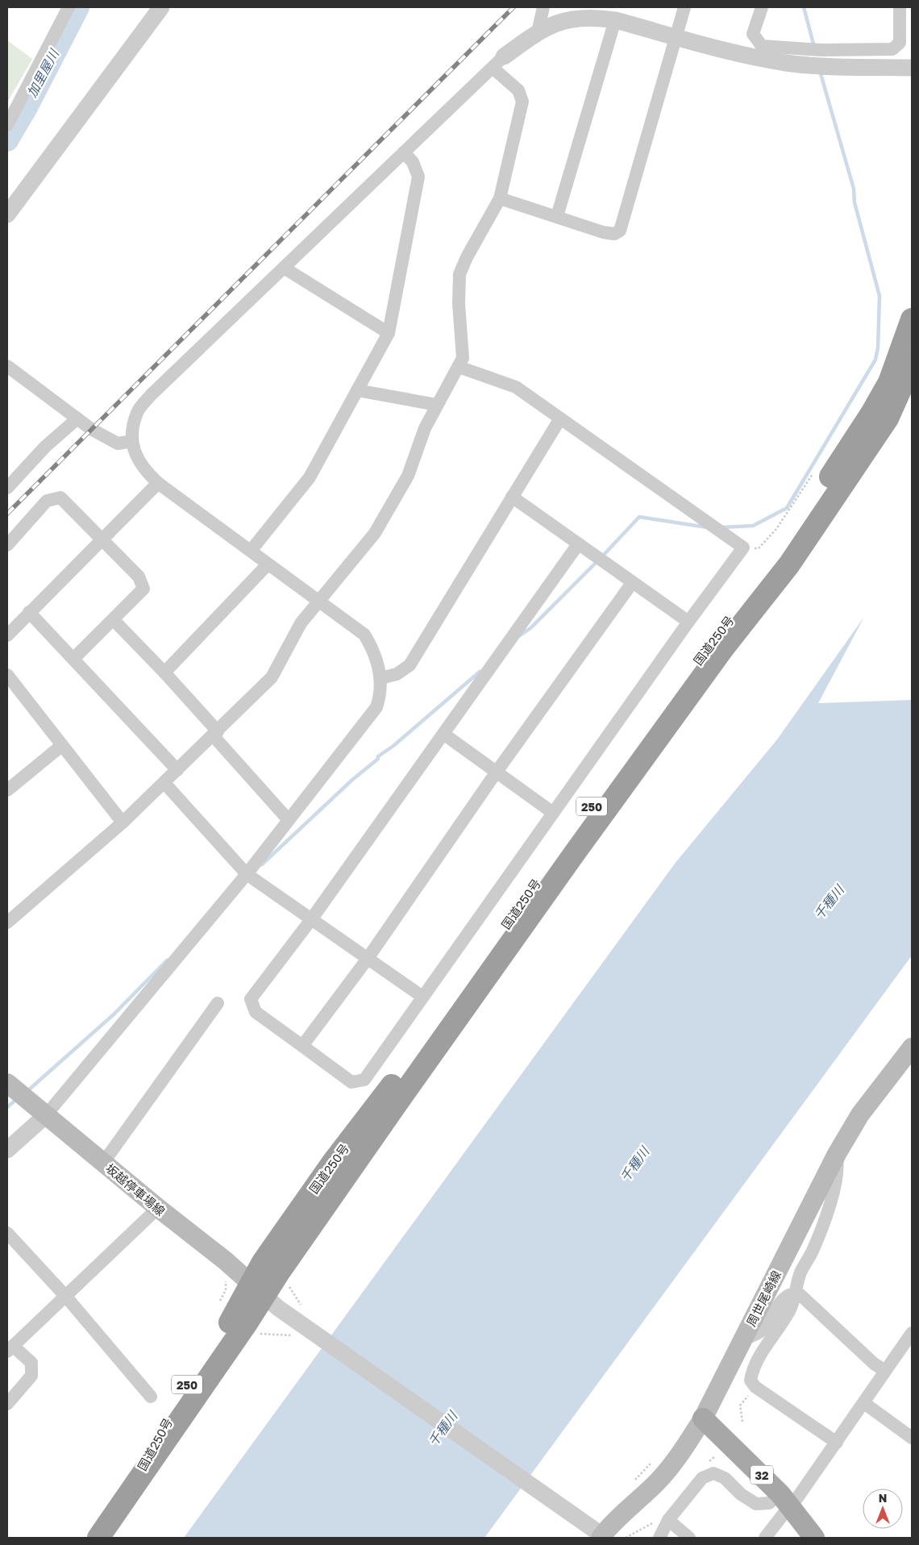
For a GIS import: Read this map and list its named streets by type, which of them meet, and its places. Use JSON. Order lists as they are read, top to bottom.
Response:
{
  "streets": {
    "highway": ["国道250号", "250"],
    "main road": ["坂越停車場線", "周世尾崎線", "32"]
  },
  "crossings": [
    ["国道250号", "坂越停車場線"],
    ["周世尾崎線", "32"]
  ],
  "water": ["加里屋川", "千種川"],
  "north": "top"
}
